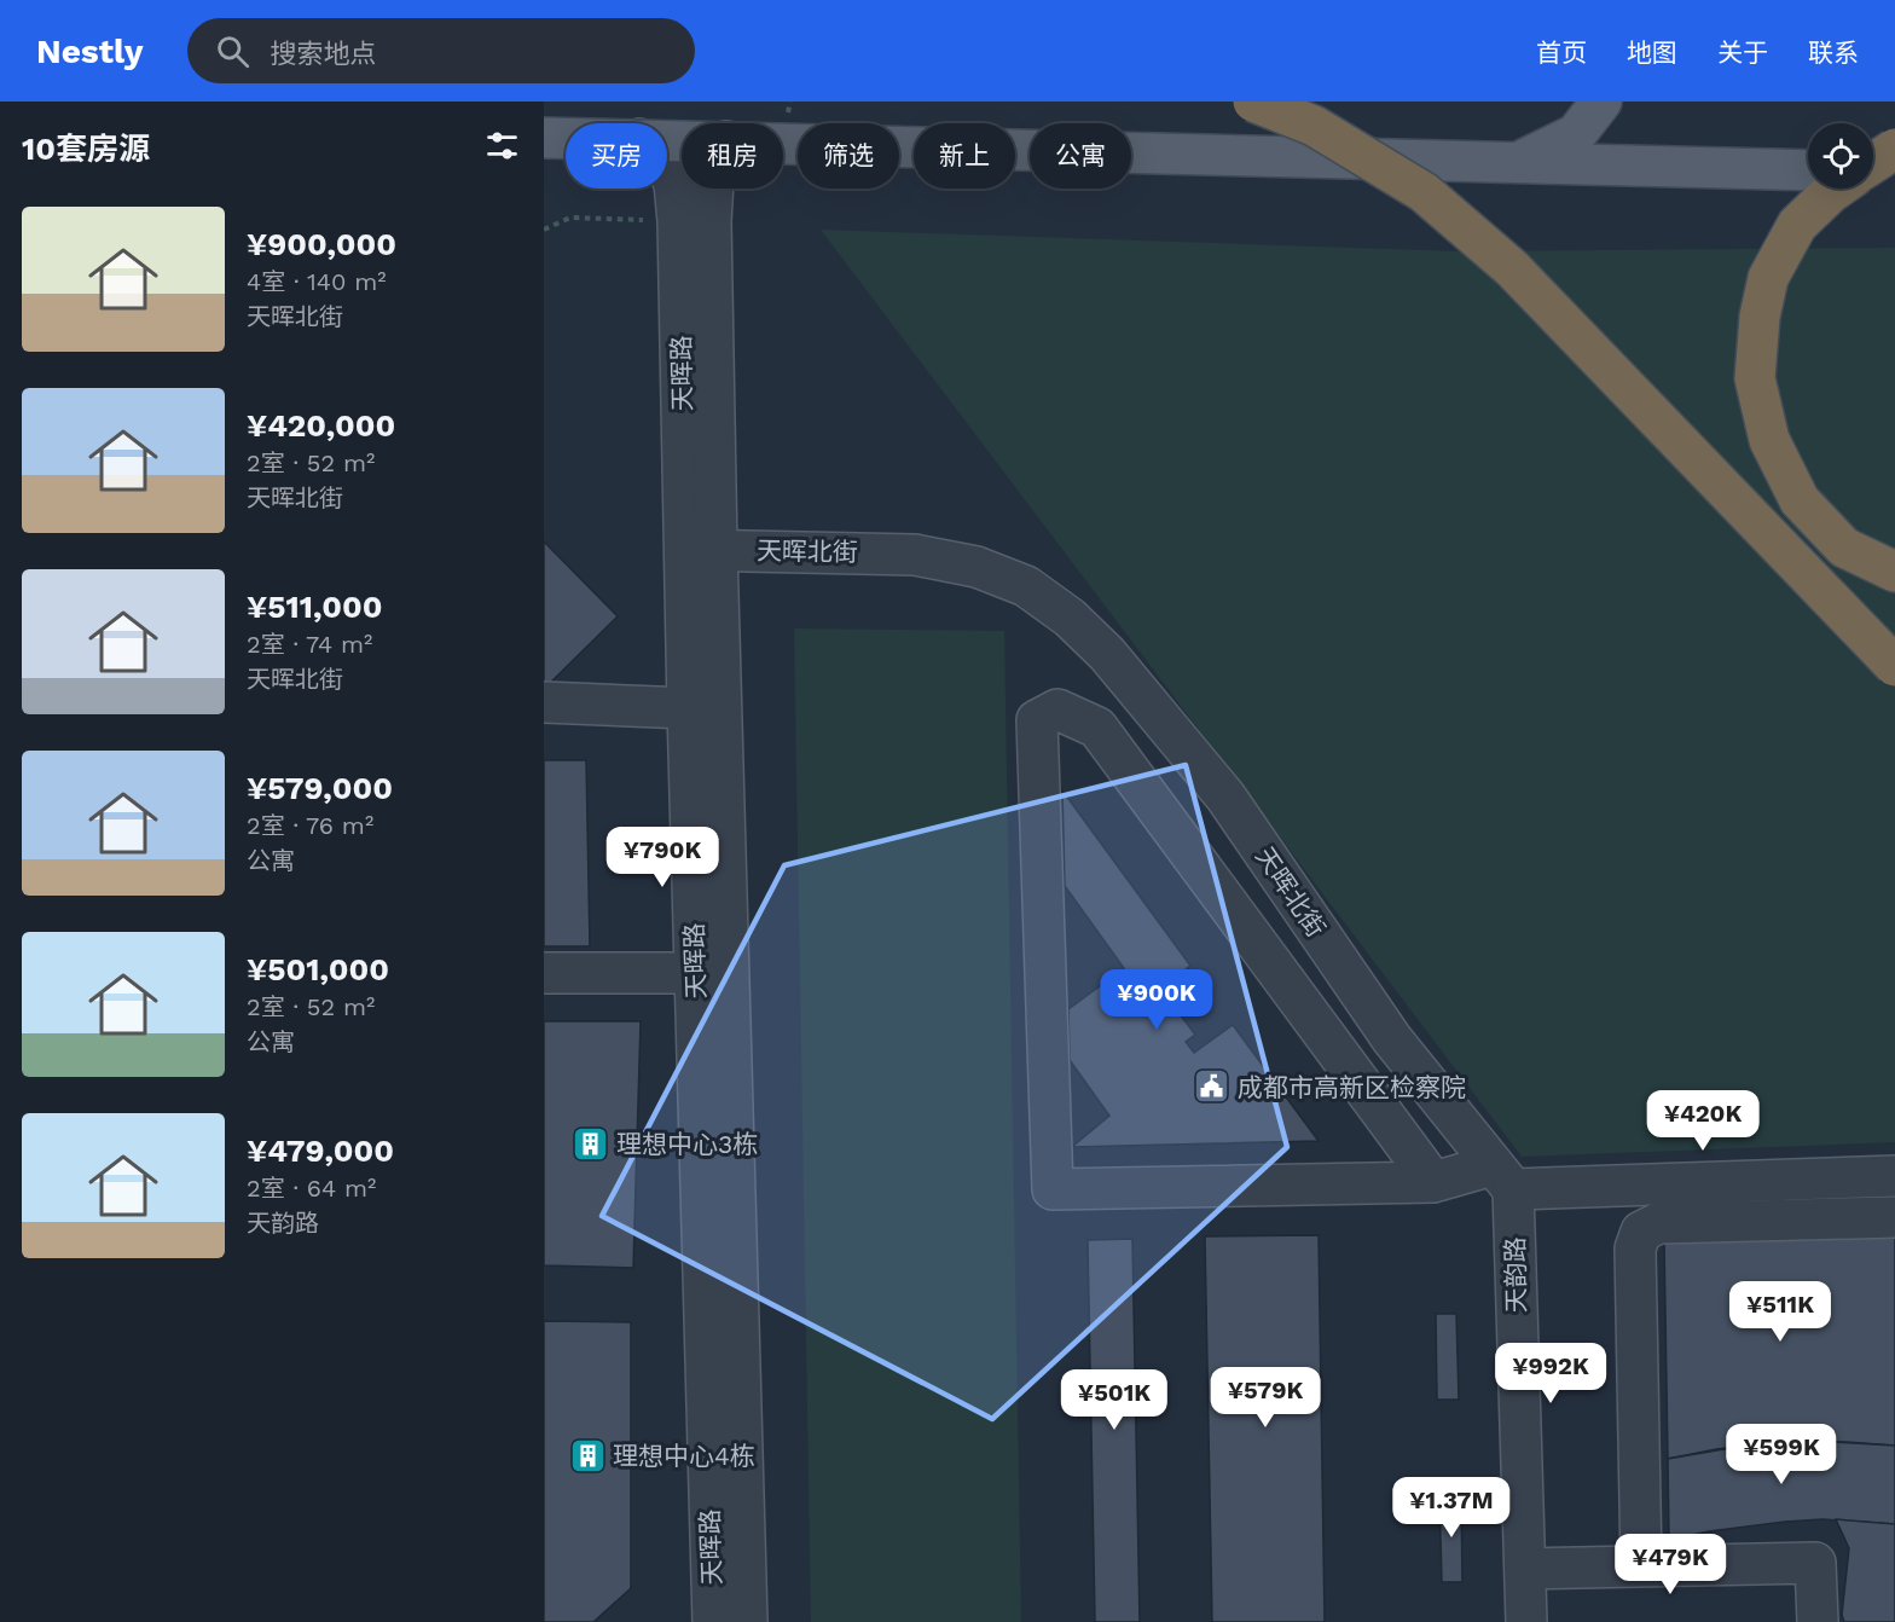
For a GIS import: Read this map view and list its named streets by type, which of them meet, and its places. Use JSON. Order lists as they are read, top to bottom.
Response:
{
  "streets": {
    "street": ["天晖路", "天晖北街", "天韵路"]
  },
  "crossings": [
    ["天晖路", "天晖北街"],
    ["天晖北街", "天韵路"]
  ],
  "places": {
    "public building": ["成都市高新区检察院"],
    "building": ["理想中心3栋", "理想中心4栋"]
  },
  "page": {
    "header": "Nestly",
    "search": "搜索地点",
    "nav": [
      "首页",
      "地图",
      "关于",
      "联系"
    ],
    "heading": "10套房源",
    "chip": [
      "买房",
      "租房",
      "筛选",
      "新上",
      "公寓"
    ],
    "list": [
      {
        "name": "¥900,000",
        "note": "4室 · 140 m² · 天晖北街"
      },
      {
        "name": "¥420,000",
        "note": "2室 · 52 m² · 天晖北街"
      },
      {
        "name": "¥511,000",
        "note": "2室 · 74 m² · 天晖北街"
      },
      {
        "name": "¥579,000",
        "note": "2室 · 76 m² · 公寓"
      },
      {
        "name": "¥501,000",
        "note": "2室 · 52 m² · 公寓"
      },
      {
        "name": "¥479,000",
        "note": "2室 · 64 m² · 天韵路"
      }
    ],
    "price": [
      "¥790K",
      "¥900K",
      "¥420K",
      "¥511K",
      "¥992K",
      "¥579K",
      "¥501K",
      "¥599K",
      "¥1.37M",
      "¥479K"
    ]
  }
}
